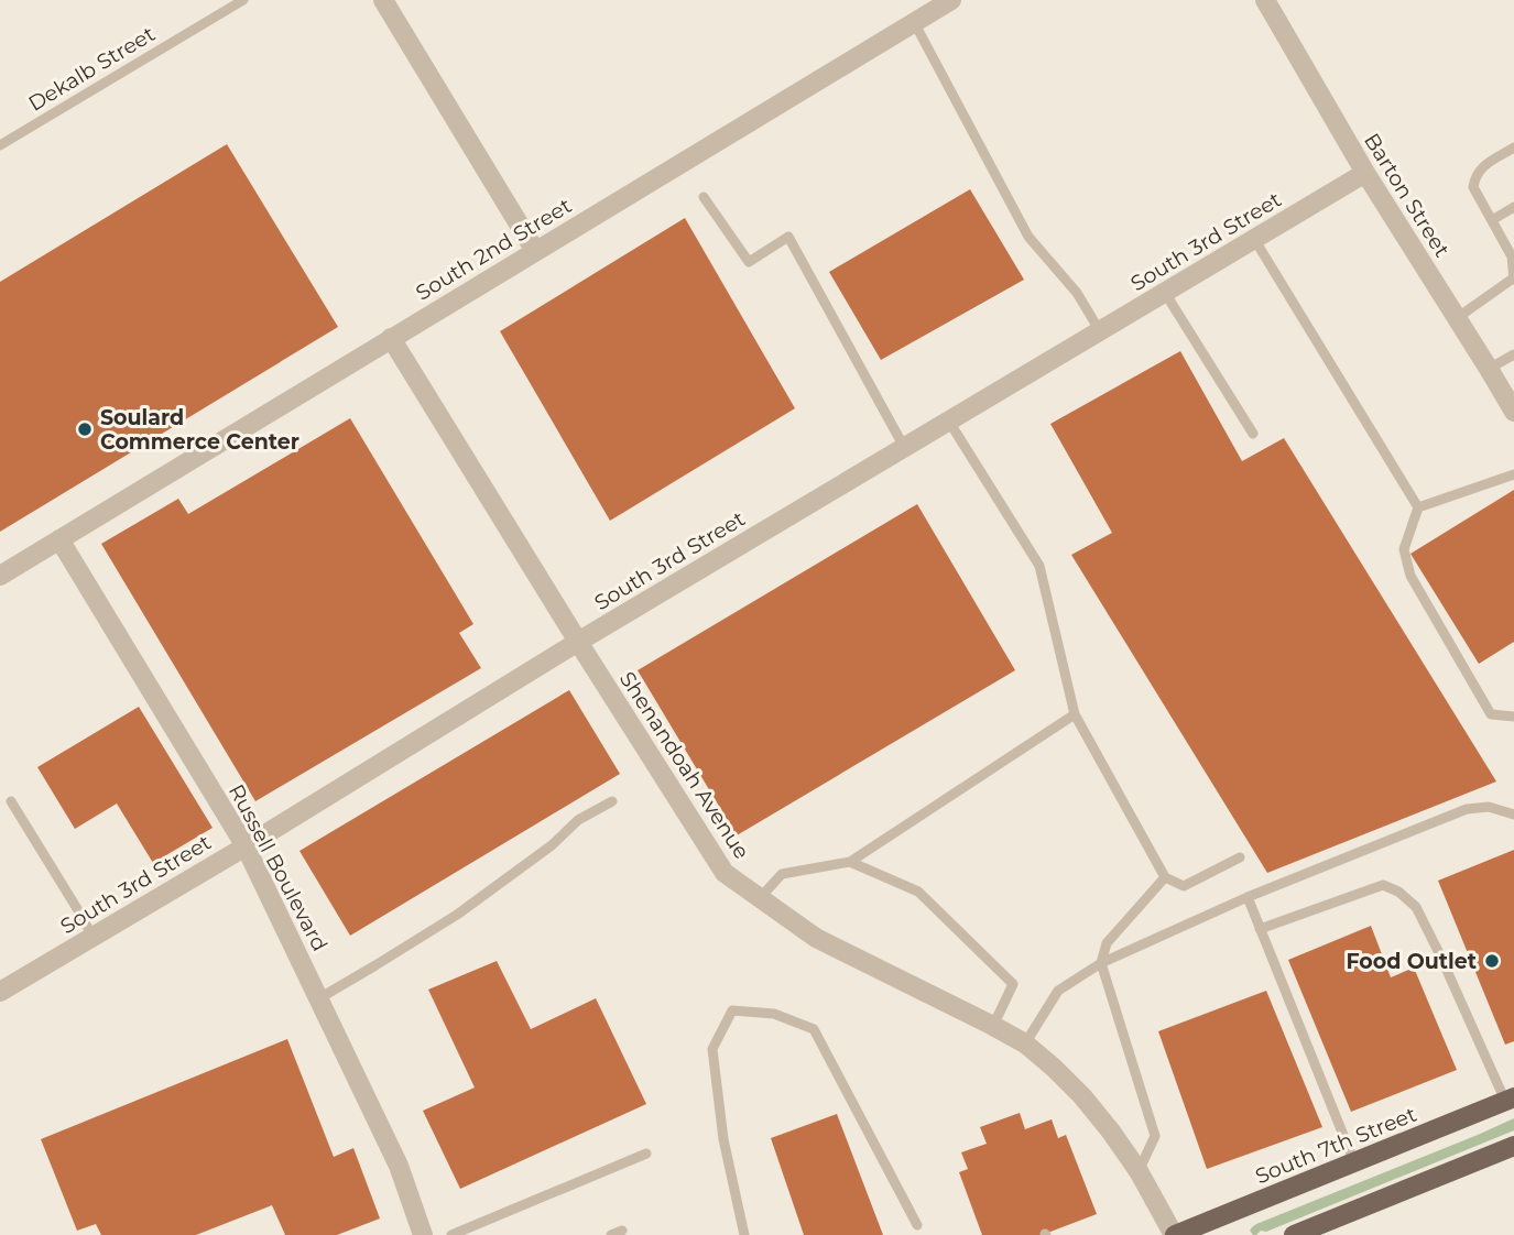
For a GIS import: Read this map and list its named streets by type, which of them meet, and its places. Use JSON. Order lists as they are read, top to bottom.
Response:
{
  "streets": {
    "main road": ["South 7th Street"],
    "street": [
      "Barton Street",
      "South 3rd Street",
      "South 2nd Street",
      "Shenandoah Avenue",
      "Russell Boulevard"
    ],
    "lane": ["Dekalb Street"]
  },
  "crossings": [
    ["Barton Street", "South 3rd Street"],
    ["South 3rd Street", "Shenandoah Avenue"],
    ["South 3rd Street", "Russell Boulevard"],
    ["South 2nd Street", "Shenandoah Avenue"],
    ["South 2nd Street", "Russell Boulevard"],
    ["Shenandoah Avenue", "South 7th Street"]
  ],
  "places": ["Soulard Commerce Center", "Food Outlet"]
}
